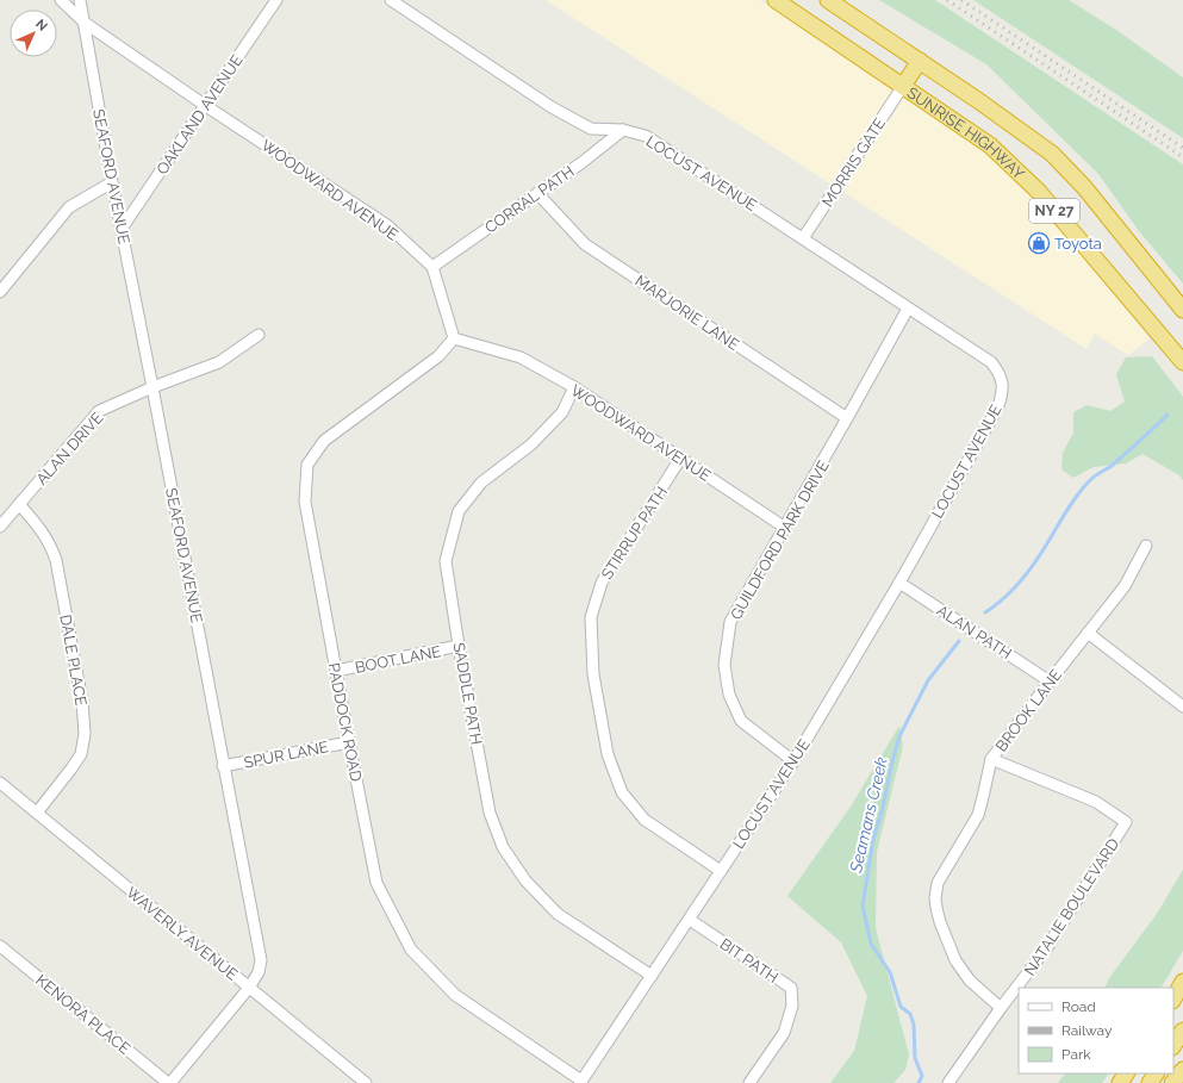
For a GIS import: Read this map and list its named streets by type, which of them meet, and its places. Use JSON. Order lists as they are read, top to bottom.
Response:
{
  "streets": {
    "highway": ["SUNRISE HIGHWAY", "NY 27"],
    "street": [
      "OAKLAND AVENUE",
      "MORRIS GATE",
      "LOCUST AVENUE",
      "SEAFORD AVENUE",
      "WOODWARD AVENUE",
      "CORRAL PATH",
      "MARJORIE LANE",
      "ALAN DRIVE",
      "STIRRUP PATH",
      "GUILDFORD PARK DRIVE",
      "ALAN PATH",
      "BOOT LANE",
      "DALE PLACE",
      "SADDLE PATH",
      "BROOK LANE",
      "PADDOCK ROAD",
      "SPUR LANE",
      "NATALIE BOULEVARD",
      "WAVERLY AVENUE",
      "BIT PATH",
      "KENORA PLACE"
    ]
  },
  "crossings": [
    ["OAKLAND AVENUE", "SEAFORD AVENUE"],
    ["OAKLAND AVENUE", "WOODWARD AVENUE"],
    ["SUNRISE HIGHWAY", "MORRIS GATE"],
    ["MORRIS GATE", "LOCUST AVENUE"],
    ["LOCUST AVENUE", "CORRAL PATH"],
    ["LOCUST AVENUE", "STIRRUP PATH"],
    ["LOCUST AVENUE", "GUILDFORD PARK DRIVE"],
    ["LOCUST AVENUE", "ALAN PATH"],
    ["LOCUST AVENUE", "SADDLE PATH"],
    ["LOCUST AVENUE", "PADDOCK ROAD"],
    ["LOCUST AVENUE", "BIT PATH"],
    ["SEAFORD AVENUE", "WOODWARD AVENUE"],
    ["SEAFORD AVENUE", "ALAN DRIVE"],
    ["SEAFORD AVENUE", "SPUR LANE"],
    ["SEAFORD AVENUE", "WAVERLY AVENUE"],
    ["SEAFORD AVENUE", "KENORA PLACE"],
    ["WOODWARD AVENUE", "CORRAL PATH"],
    ["WOODWARD AVENUE", "STIRRUP PATH"],
    ["WOODWARD AVENUE", "GUILDFORD PARK DRIVE"],
    ["WOODWARD AVENUE", "SADDLE PATH"],
    ["WOODWARD AVENUE", "PADDOCK ROAD"],
    ["CORRAL PATH", "MARJORIE LANE"],
    ["MARJORIE LANE", "GUILDFORD PARK DRIVE"],
    ["ALAN DRIVE", "DALE PLACE"],
    ["ALAN PATH", "BROOK LANE"],
    ["BOOT LANE", "SADDLE PATH"],
    ["BOOT LANE", "PADDOCK ROAD"],
    ["DALE PLACE", "WAVERLY AVENUE"],
    ["BROOK LANE", "NATALIE BOULEVARD"],
    ["PADDOCK ROAD", "SPUR LANE"]
  ],
  "water": ["Seamans Creek"],
  "places": {
    "shop": ["Toyota"]
  },
  "legend": ["Road", "Railway", "Park"],
  "north": "top right"
}
